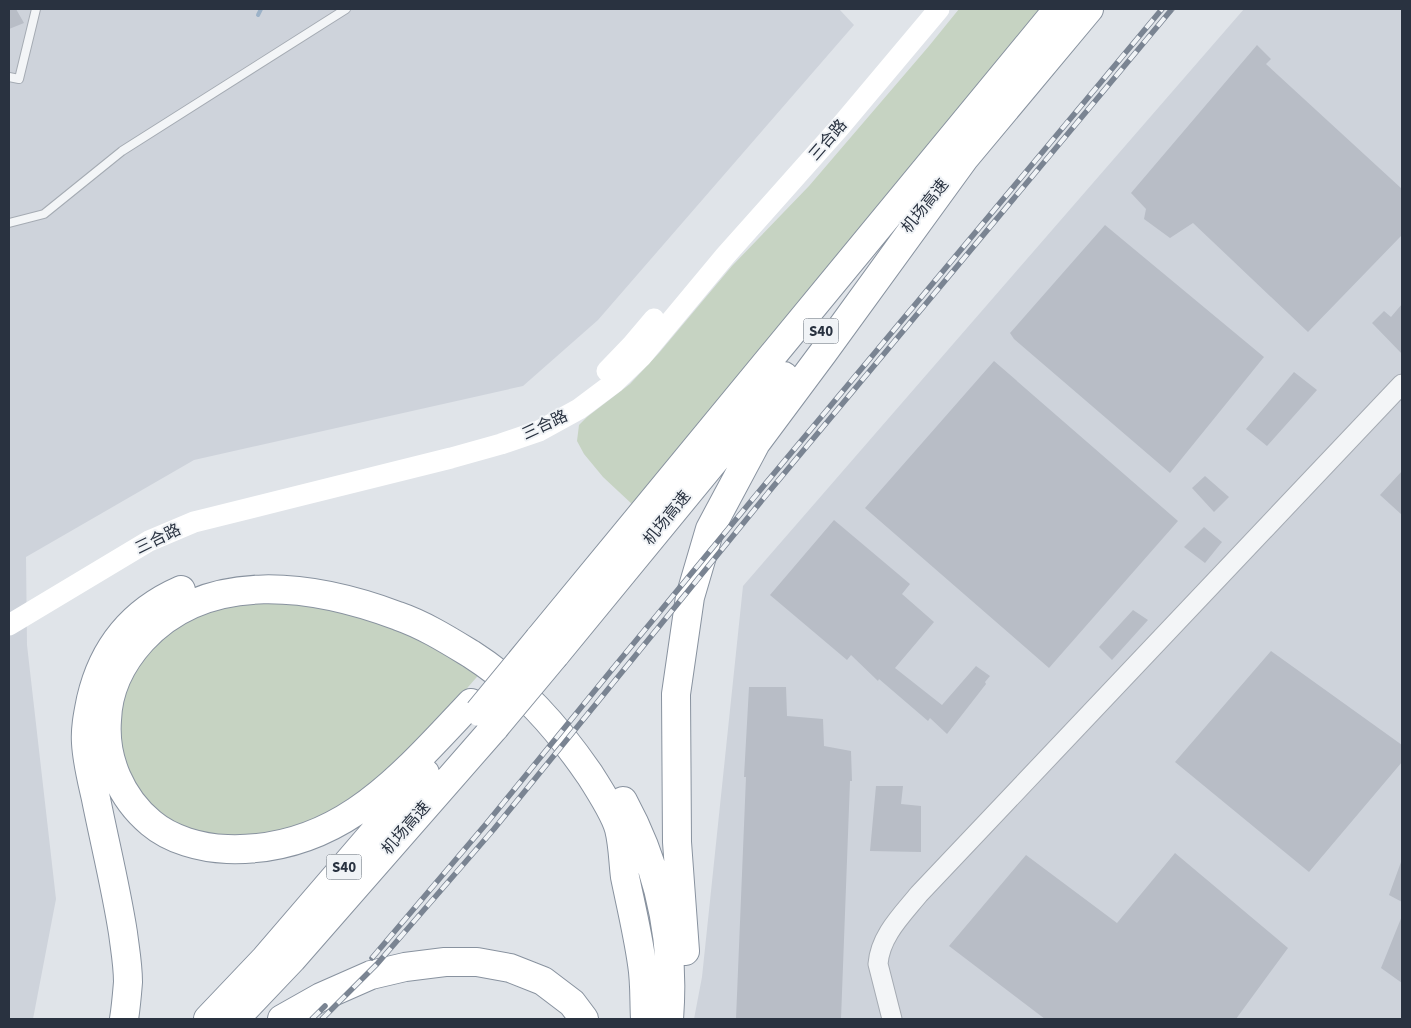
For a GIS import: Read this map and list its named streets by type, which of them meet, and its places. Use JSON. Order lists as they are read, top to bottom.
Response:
{
  "streets": {
    "highway": ["机场高速", "S40"],
    "main road": ["三合路"]
  }
}
